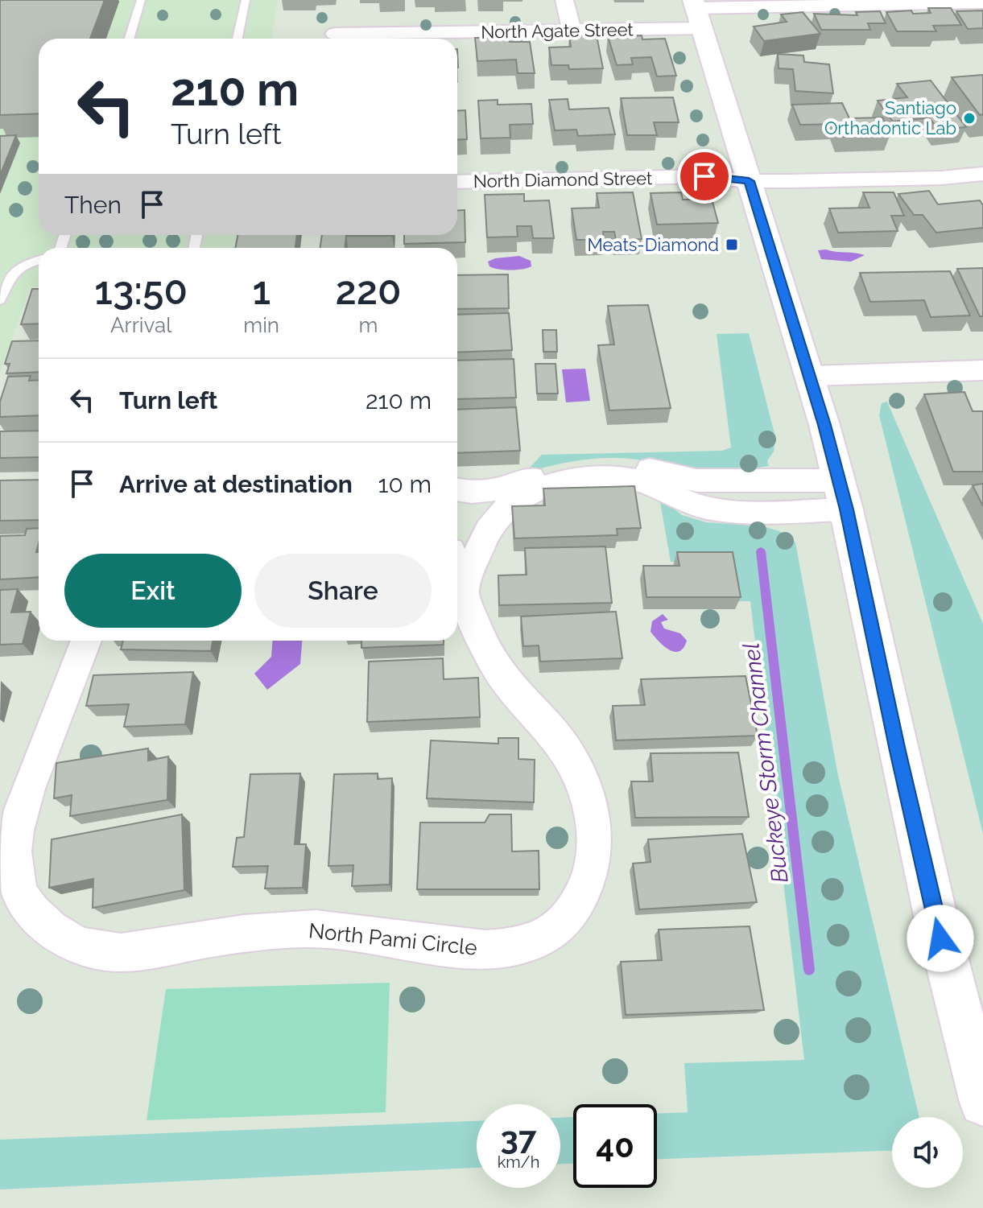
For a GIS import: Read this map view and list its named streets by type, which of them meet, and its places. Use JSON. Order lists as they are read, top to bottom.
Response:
{
  "streets": {
    "street": ["North Agate Street", "North Diamond Street", "North Pami Circle"]
  },
  "water": ["Buckeye Storm Channel"],
  "places": {
    "other": ["Santiago Orthadontic Lab"],
    "transit": ["Meats-Diamond"]
  },
  "page": {
    "turn": ["210 m", "Turn left"],
    "then": "Then",
    "eta": [
      "13:50",
      "Arrival",
      "1",
      "min",
      "220",
      "m"
    ],
    "list": [
      {
        "name": "Turn left",
        "value": "210 m"
      },
      {
        "name": "Arrive at destination",
        "value": "10 m"
      }
    ],
    "buttons": ["Exit", "Share"],
    "speed": "37 km/h",
    "limit": "40"
  }
}
